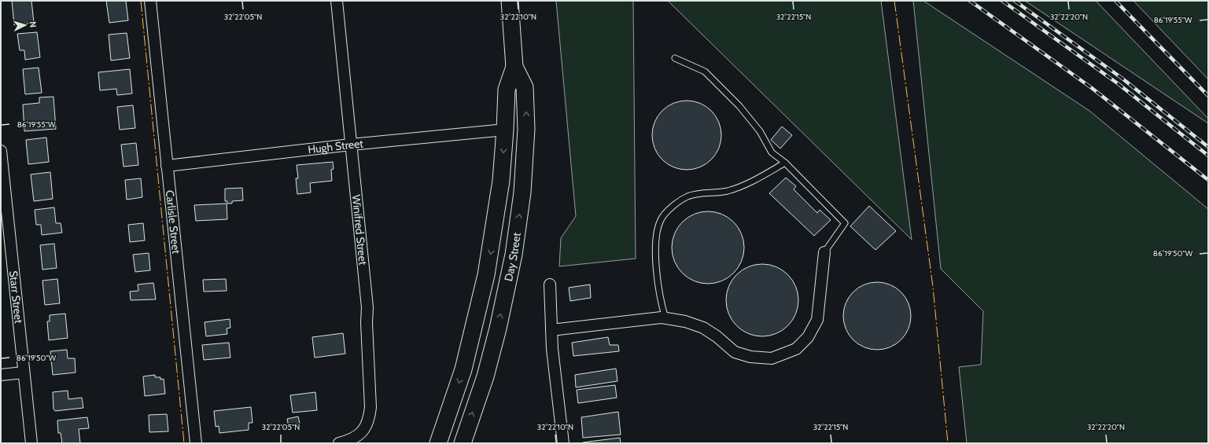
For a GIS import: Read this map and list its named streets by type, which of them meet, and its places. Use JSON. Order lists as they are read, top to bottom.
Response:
{
  "streets": {
    "main road": ["Day Street"],
    "street": [
      "Hugh Street",
      "Carlisle Street",
      "Winifred Street",
      "Starr Street"
    ]
  },
  "crossings": [
    ["Hugh Street", "Carlisle Street"],
    ["Hugh Street", "Winifred Street"],
    ["Hugh Street", "Day Street"]
  ],
  "north": "right",
  "coordinates": [
    "32°22'05\"N",
    "32°22'10\"N",
    "32°22'15\"N",
    "32°22'20\"N",
    "86°19'55\"W",
    "86°19'50\"W"
  ]
}
